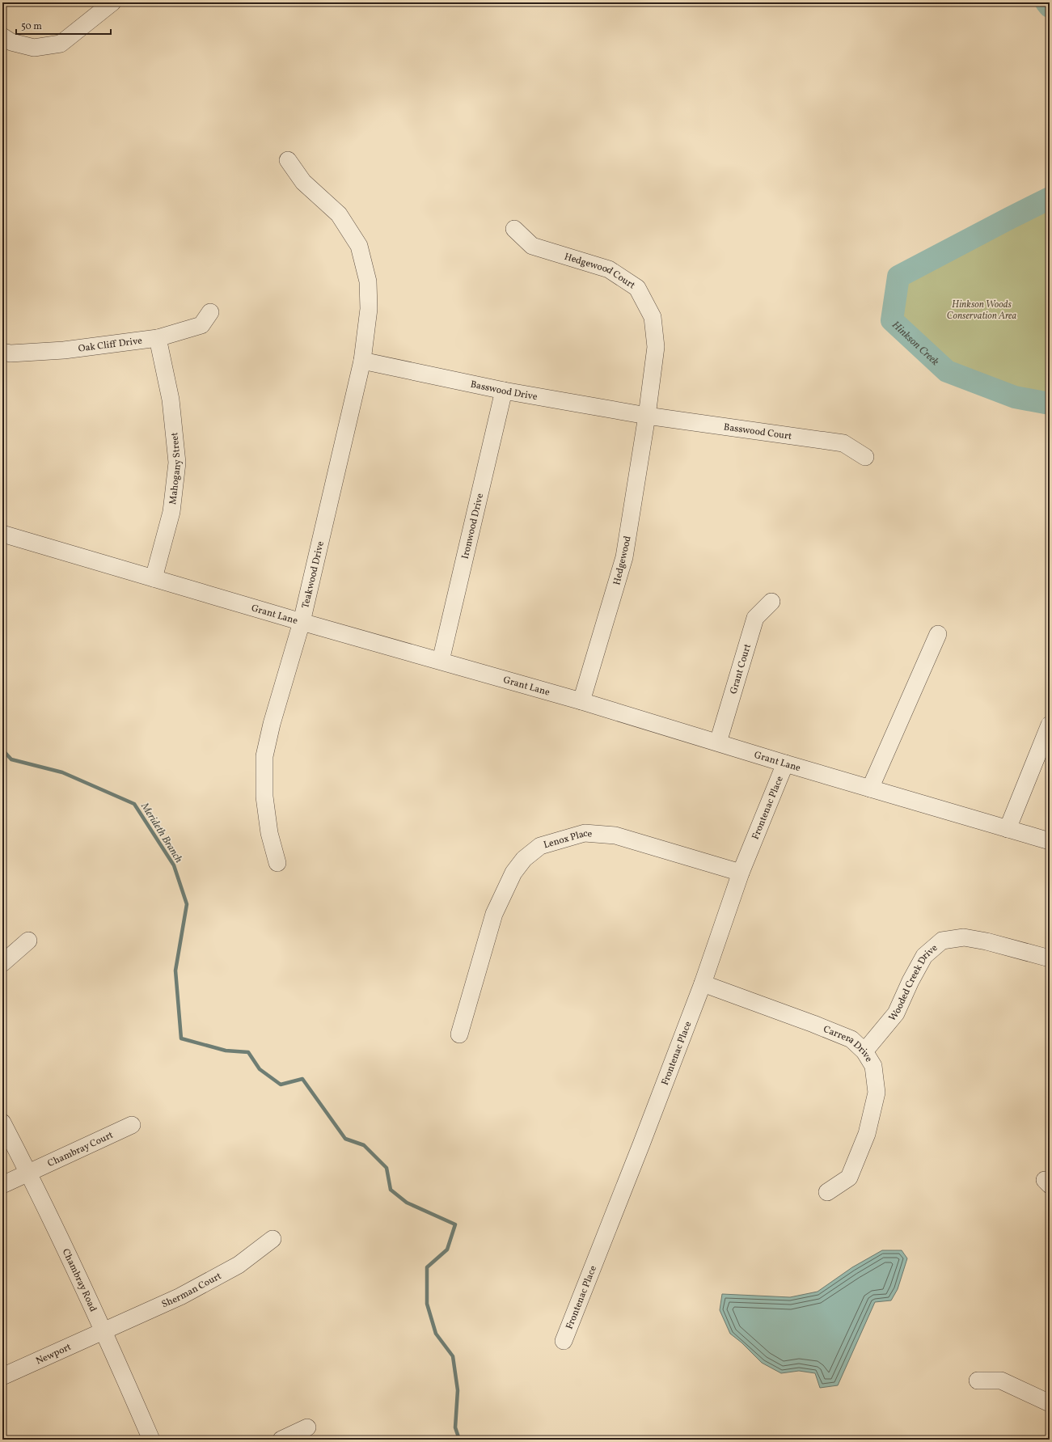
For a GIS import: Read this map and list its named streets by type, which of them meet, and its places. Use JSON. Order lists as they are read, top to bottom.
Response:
{
  "streets": {
    "street": [
      "Hedgewood Court",
      "Oak Cliff Drive",
      "Basswood Drive",
      "Basswood Court",
      "Mahogany Street",
      "Ironwood Drive",
      "Hedgewood",
      "Teakwood Drive",
      "Grant Lane",
      "Grant Court",
      "Frontenac Place",
      "Lenox Place",
      "Wooded Creek Drive",
      "Carrera Drive",
      "Chambray Court",
      "Chambray Road",
      "Sherman Court",
      "Newport"
    ]
  },
  "crossings": [
    ["Hedgewood Court", "Basswood Drive"],
    ["Hedgewood Court", "Basswood Court"],
    ["Hedgewood Court", "Hedgewood"],
    ["Oak Cliff Drive", "Mahogany Street"],
    ["Basswood Drive", "Basswood Court"],
    ["Basswood Drive", "Ironwood Drive"],
    ["Basswood Drive", "Hedgewood"],
    ["Basswood Drive", "Teakwood Drive"],
    ["Basswood Court", "Hedgewood"],
    ["Mahogany Street", "Grant Lane"],
    ["Ironwood Drive", "Grant Lane"],
    ["Hedgewood", "Grant Lane"],
    ["Teakwood Drive", "Grant Lane"],
    ["Grant Lane", "Grant Court"],
    ["Grant Lane", "Frontenac Place"],
    ["Frontenac Place", "Lenox Place"],
    ["Frontenac Place", "Carrera Drive"],
    ["Wooded Creek Drive", "Carrera Drive"],
    ["Chambray Court", "Chambray Road"],
    ["Chambray Road", "Sherman Court"],
    ["Chambray Road", "Newport"],
    ["Sherman Court", "Newport"]
  ],
  "water": ["Hinkson Creek", "Merideth Branch"],
  "parks": ["Hinkson Woods Conservation Area"],
  "scale_bar": "50 m"
}
